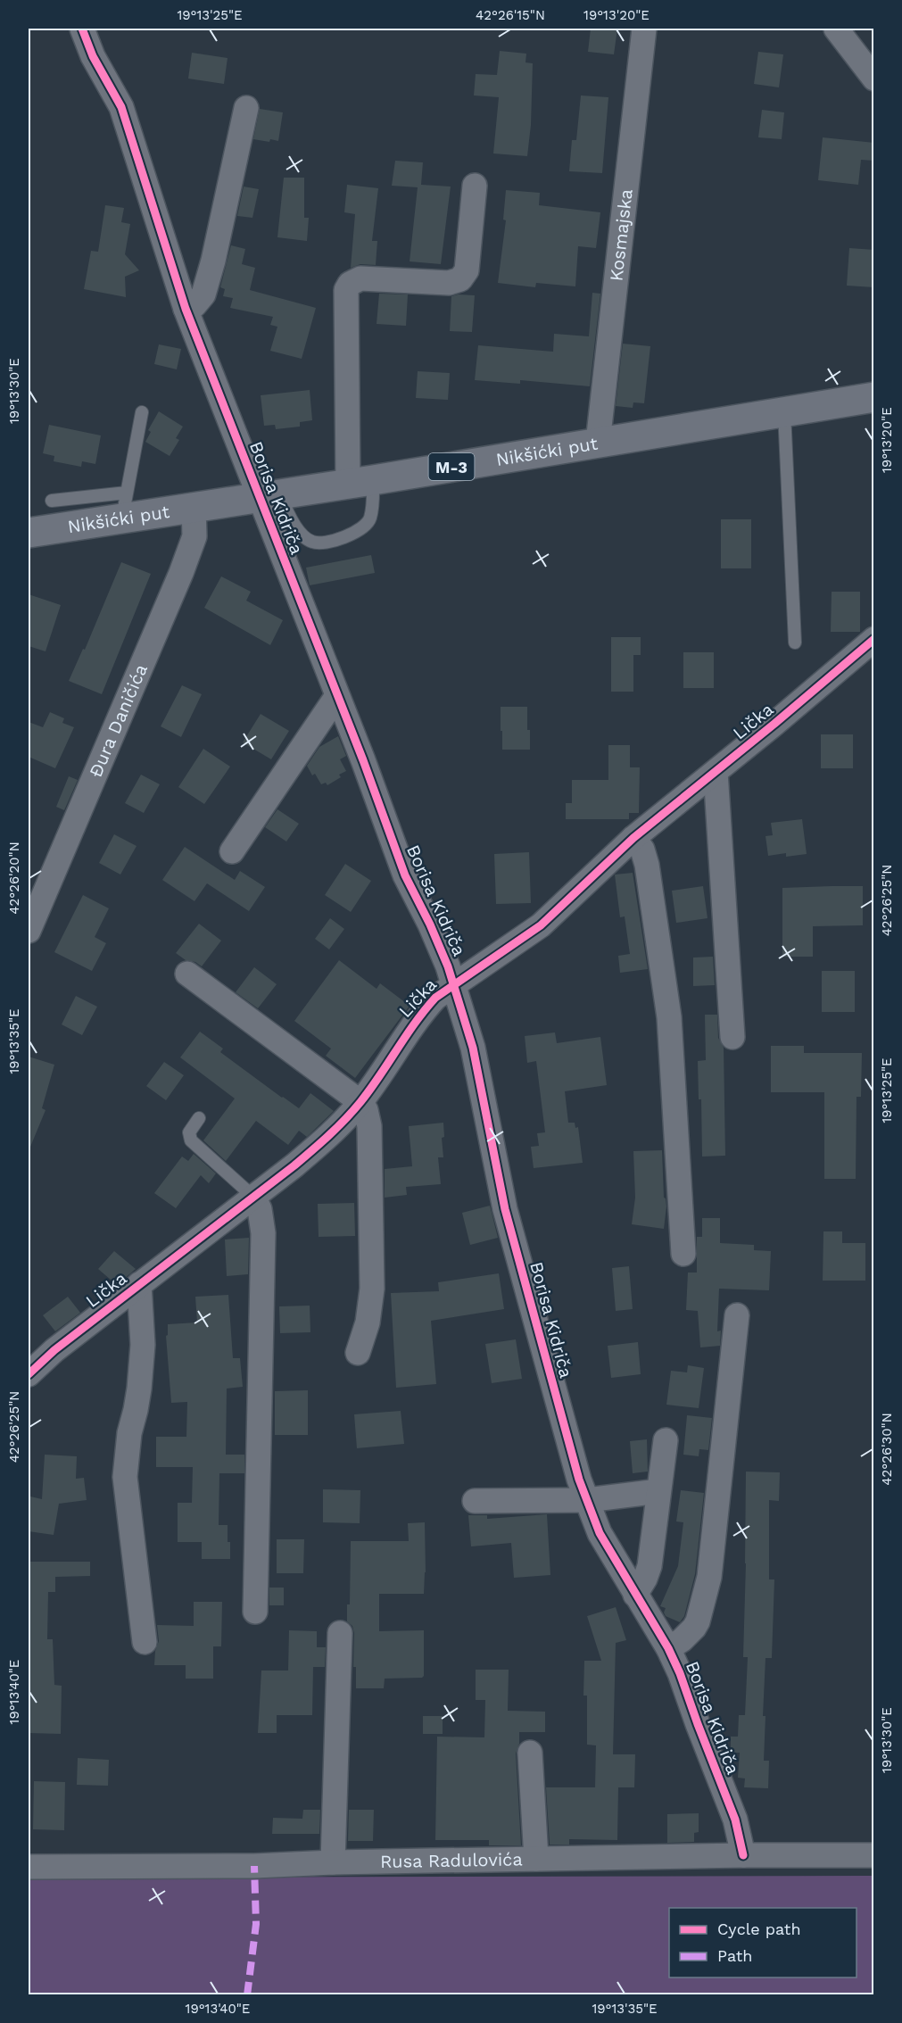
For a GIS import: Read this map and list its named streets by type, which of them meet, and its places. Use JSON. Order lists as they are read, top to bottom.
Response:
{
  "streets": {
    "main road": ["Nikšićki put", "M-3"],
    "street": [
      "Kosmajska",
      "Borisa Kidriča",
      "Đura Daničića",
      "Lička",
      "Rusa Radulovića"
    ]
  },
  "crossings": [
    ["Kosmajska", "Nikšićki put"],
    ["Nikšićki put", "Borisa Kidriča"],
    ["Nikšićki put", "Đura Daničića"],
    ["Borisa Kidriča", "Lička"],
    ["Borisa Kidriča", "Rusa Radulovića"]
  ],
  "legend": ["Cycle path", "Path"],
  "coordinates": [
    "19°13'25\"E",
    "42°26'15\"N",
    "19°13'20\"E",
    "19°13'30\"E",
    "42°26'20\"N",
    "42°26'25\"N",
    "19°13'35\"E",
    "42°26'30\"N",
    "19°13'40\"E"
  ]
}
